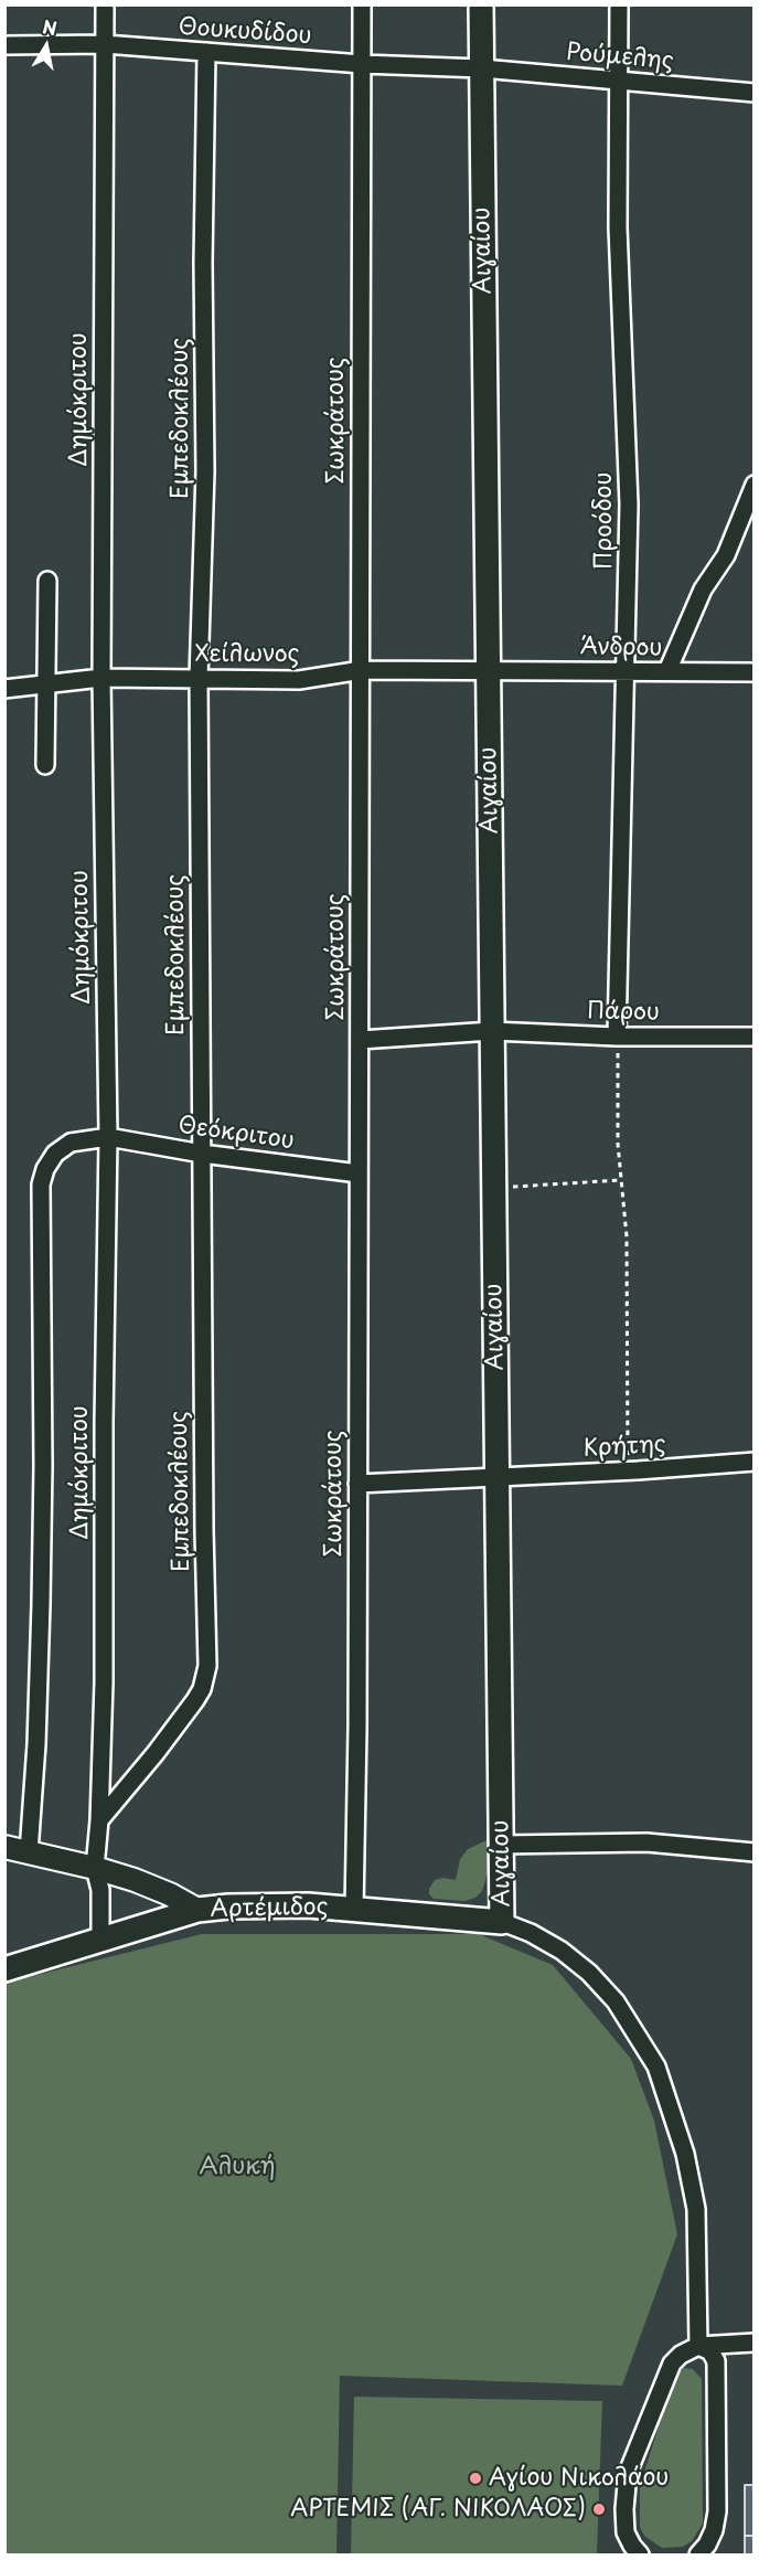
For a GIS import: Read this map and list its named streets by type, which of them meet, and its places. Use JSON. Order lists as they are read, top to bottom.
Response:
{
  "streets": {
    "main road": ["Αιγαίου", "Αρτέμιδος"],
    "street": [
      "Θουκυδίδου",
      "Ρούμελης",
      "Δημόκριτου",
      "Εμπεδοκλέους",
      "Σωκράτους",
      "Προόδου",
      "Άνδρου",
      "Χείλωνος",
      "Πάρου",
      "Θεόκριτου",
      "Κρήτης"
    ]
  },
  "crossings": [
    ["Θουκυδίδου", "Ρούμελης"],
    ["Θουκυδίδου", "Αιγαίου"],
    ["Θουκυδίδου", "Δημόκριτου"],
    ["Θουκυδίδου", "Εμπεδοκλέους"],
    ["Θουκυδίδου", "Σωκράτους"],
    ["Ρούμελης", "Αιγαίου"],
    ["Ρούμελης", "Προόδου"],
    ["Αιγαίου", "Άνδρου"],
    ["Αιγαίου", "Χείλωνος"],
    ["Αιγαίου", "Πάρου"],
    ["Αιγαίου", "Κρήτης"],
    ["Αιγαίου", "Αρτέμιδος"],
    ["Δημόκριτου", "Εμπεδοκλέους"],
    ["Δημόκριτου", "Χείλωνος"],
    ["Δημόκριτου", "Θεόκριτου"],
    ["Δημόκριτου", "Αρτέμιδος"],
    ["Εμπεδοκλέους", "Χείλωνος"],
    ["Εμπεδοκλέους", "Θεόκριτου"],
    ["Σωκράτους", "Χείλωνος"],
    ["Σωκράτους", "Πάρου"],
    ["Σωκράτους", "Θεόκριτου"],
    ["Σωκράτους", "Κρήτης"],
    ["Σωκράτους", "Αρτέμιδος"],
    ["Προόδου", "Άνδρου"],
    ["Προόδου", "Πάρου"],
    ["Άνδρου", "Χείλωνος"]
  ],
  "parks": ["Αλυκή"],
  "places": ["Αγίου Νικολάου", "ΑΡΤΕΜΙΣ (ΑΓ. ΝΙΚΟΛΑΟΣ)"],
  "north": "top"
}
